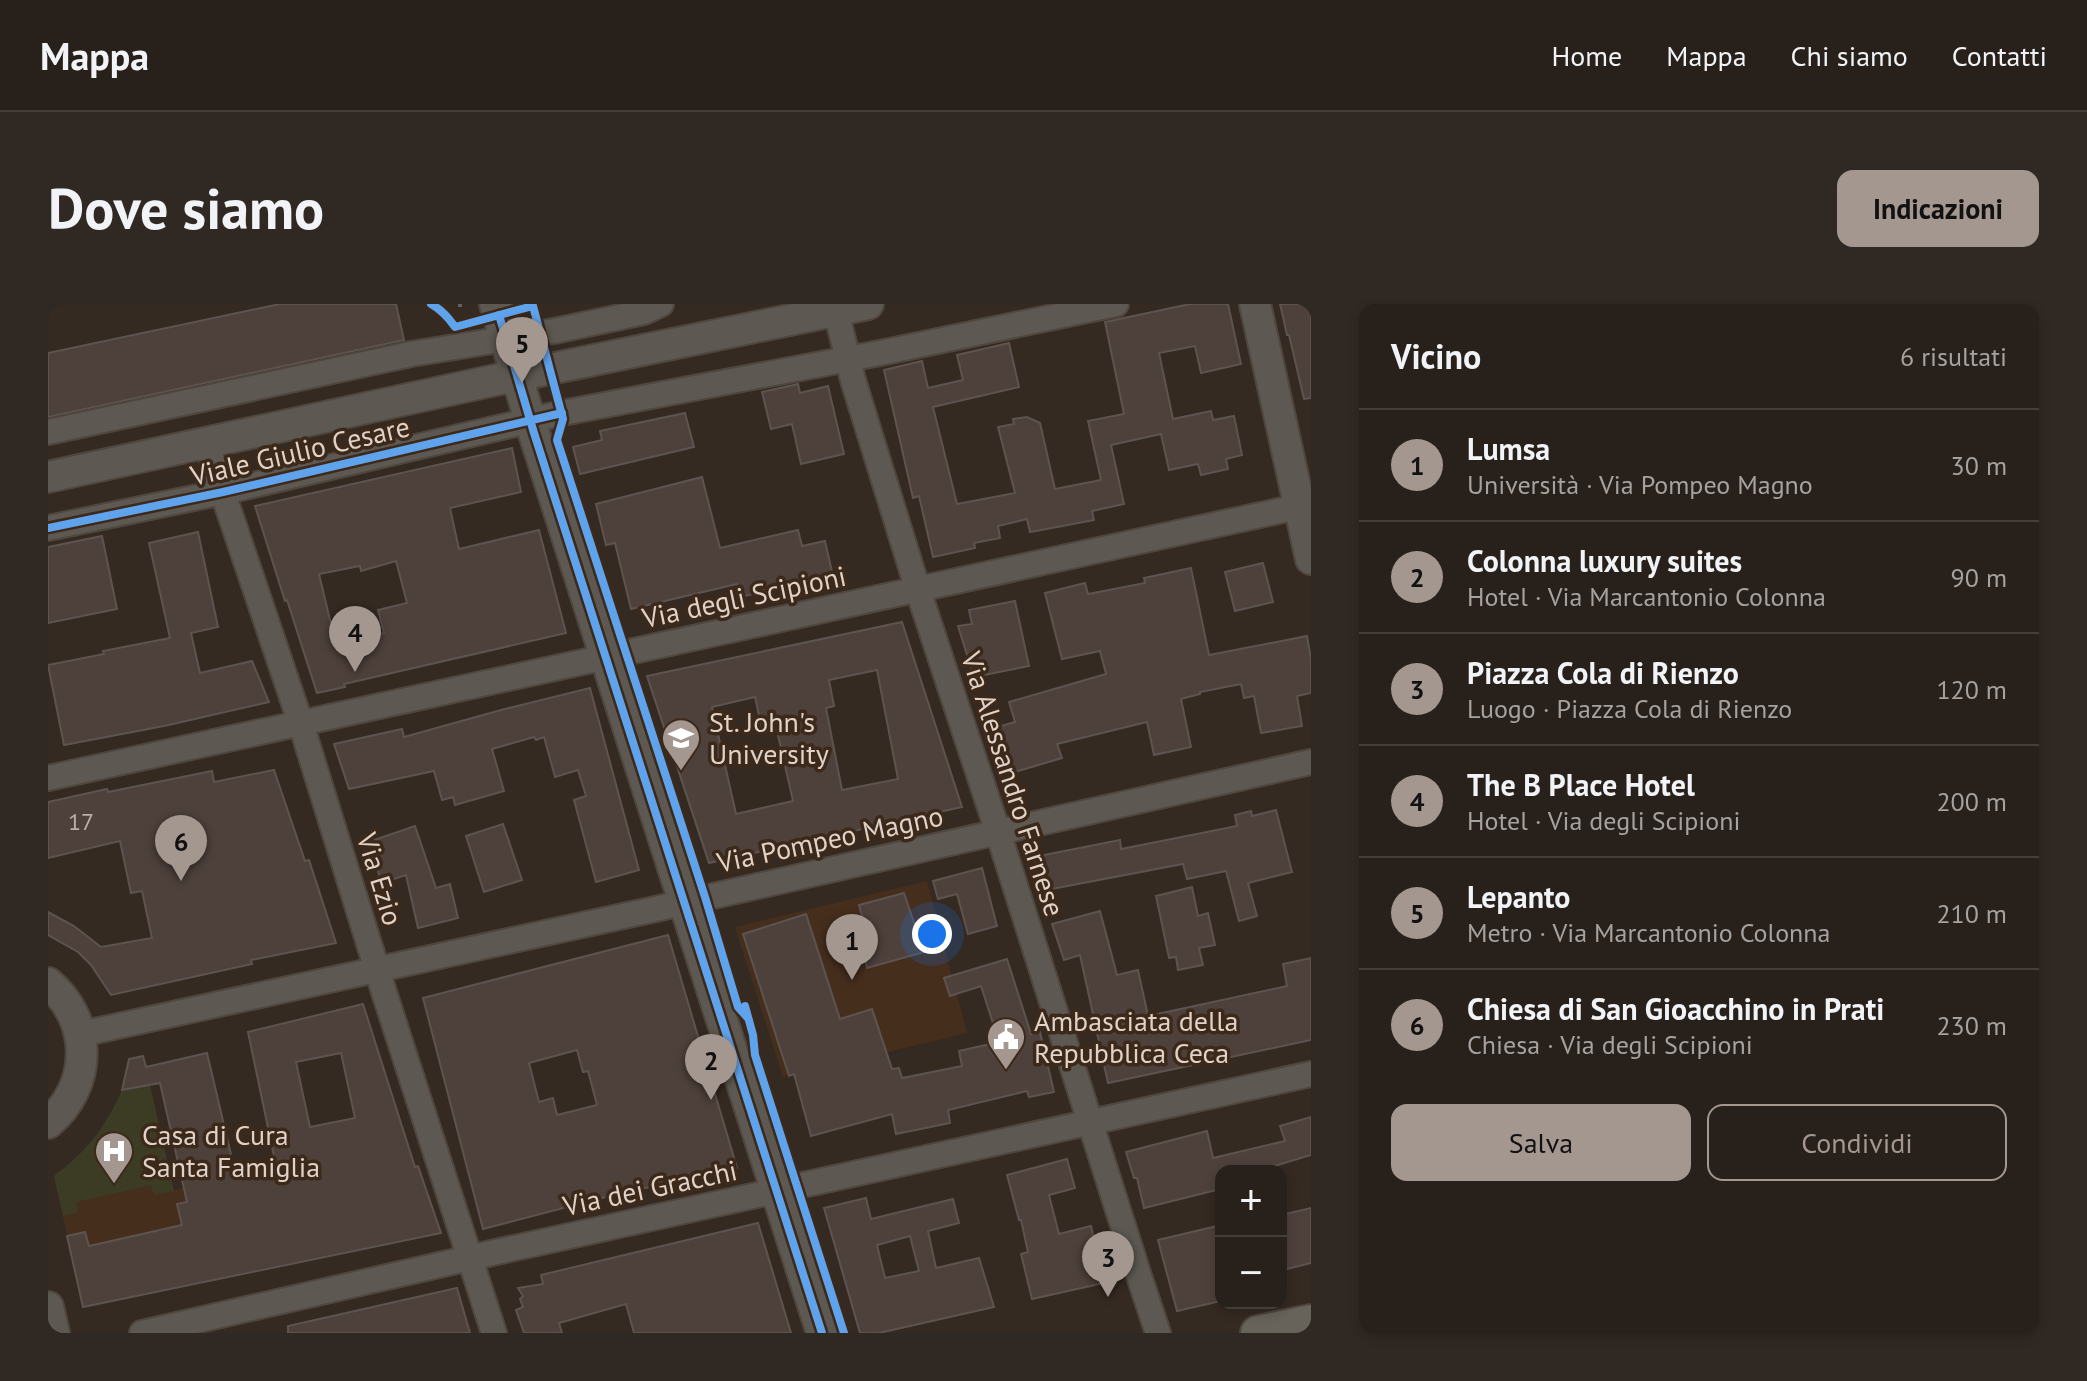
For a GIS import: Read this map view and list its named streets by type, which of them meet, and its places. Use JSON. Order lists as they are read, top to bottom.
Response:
{
  "streets": {
    "street": [
      "Viale Giulio Cesare",
      "Via degli Scipioni",
      "Via Alessandro Farnese",
      "Via Pompeo Magno",
      "Via Ezio",
      "Via dei Gracchi"
    ]
  },
  "crossings": [
    ["Viale Giulio Cesare", "Via Alessandro Farnese"],
    ["Viale Giulio Cesare", "Via Ezio"],
    ["Via degli Scipioni", "Via Alessandro Farnese"],
    ["Via degli Scipioni", "Via Ezio"],
    ["Via Alessandro Farnese", "Via Pompeo Magno"],
    ["Via Alessandro Farnese", "Via dei Gracchi"],
    ["Via Pompeo Magno", "Via Ezio"],
    ["Via Ezio", "Via dei Gracchi"]
  ],
  "places": {
    "school or university": ["St. John's University"],
    "public building": ["Ambasciata della Repubblica Ceca"],
    "hospital": ["Casa di Cura Santa Famiglia"]
  },
  "house_numbers": ["17"],
  "page": {
    "header": "Mappa",
    "nav": [
      "Home",
      "Mappa",
      "Chi siamo",
      "Contatti"
    ],
    "buttons": [
      "Indicazioni",
      ["Salva", "Condividi"]
    ],
    "title": "Dove siamo",
    "heading": ["Vicino", "6 risultati"],
    "pins": [
      "5",
      "4",
      "6",
      "1",
      "2",
      "3"
    ],
    "list": [
      {
        "mark": "1",
        "name": "Lumsa",
        "note": "Università · Via Pompeo Magno",
        "value": "30 m"
      },
      {
        "mark": "2",
        "name": "Colonna luxury suites",
        "note": "Hotel · Via Marcantonio Colonna",
        "value": "90 m"
      },
      {
        "mark": "3",
        "name": "Piazza Cola di Rienzo",
        "note": "Luogo · Piazza Cola di Rienzo",
        "value": "120 m"
      },
      {
        "mark": "4",
        "name": "The B Place Hotel",
        "note": "Hotel · Via degli Scipioni",
        "value": "200 m"
      },
      {
        "mark": "5",
        "name": "Lepanto",
        "note": "Metro · Via Marcantonio Colonna",
        "value": "210 m"
      },
      {
        "mark": "6",
        "name": "Chiesa di San Gioacchino in Prati",
        "note": "Chiesa · Via degli Scipioni",
        "value": "230 m"
      }
    ],
    "map_buttons": ["+", "−"]
  }
}
